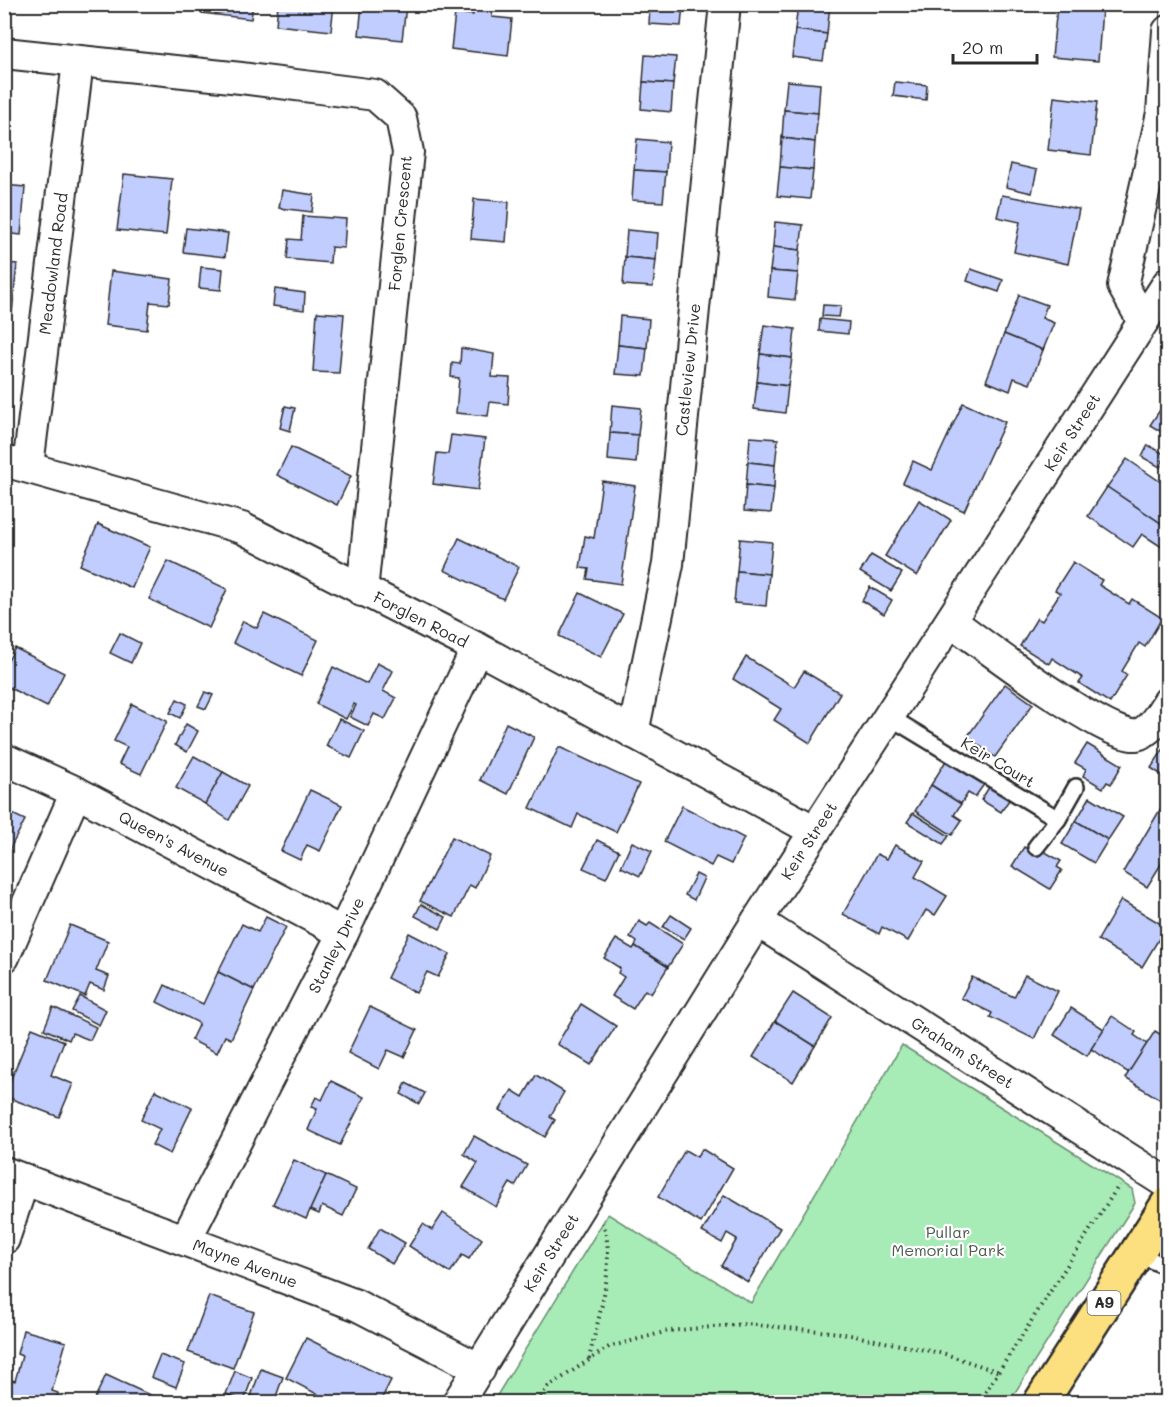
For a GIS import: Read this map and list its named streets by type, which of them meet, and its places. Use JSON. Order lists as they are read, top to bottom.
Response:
{
  "streets": {
    "main road": ["A9"],
    "street": [
      "Forglen Crescent",
      "Meadowland Road",
      "Castleview Drive",
      "Keir Street",
      "Forglen Road",
      "Queen's Avenue",
      "Stanley Drive",
      "Graham Street",
      "Mayne Avenue"
    ],
    "lane": ["Keir Court"]
  },
  "crossings": [
    ["Forglen Crescent", "Meadowland Road"],
    ["Forglen Crescent", "Forglen Road"],
    ["Meadowland Road", "Forglen Road"],
    ["Castleview Drive", "Forglen Road"],
    ["Keir Street", "Forglen Road"],
    ["Keir Street", "Keir Court"],
    ["Keir Street", "Graham Street"],
    ["Keir Street", "Mayne Avenue"],
    ["Forglen Road", "Stanley Drive"],
    ["Queen's Avenue", "Stanley Drive"],
    ["Stanley Drive", "Mayne Avenue"]
  ],
  "parks": ["Pullar Memorial Park"],
  "scale_bar": "20 m"
}
